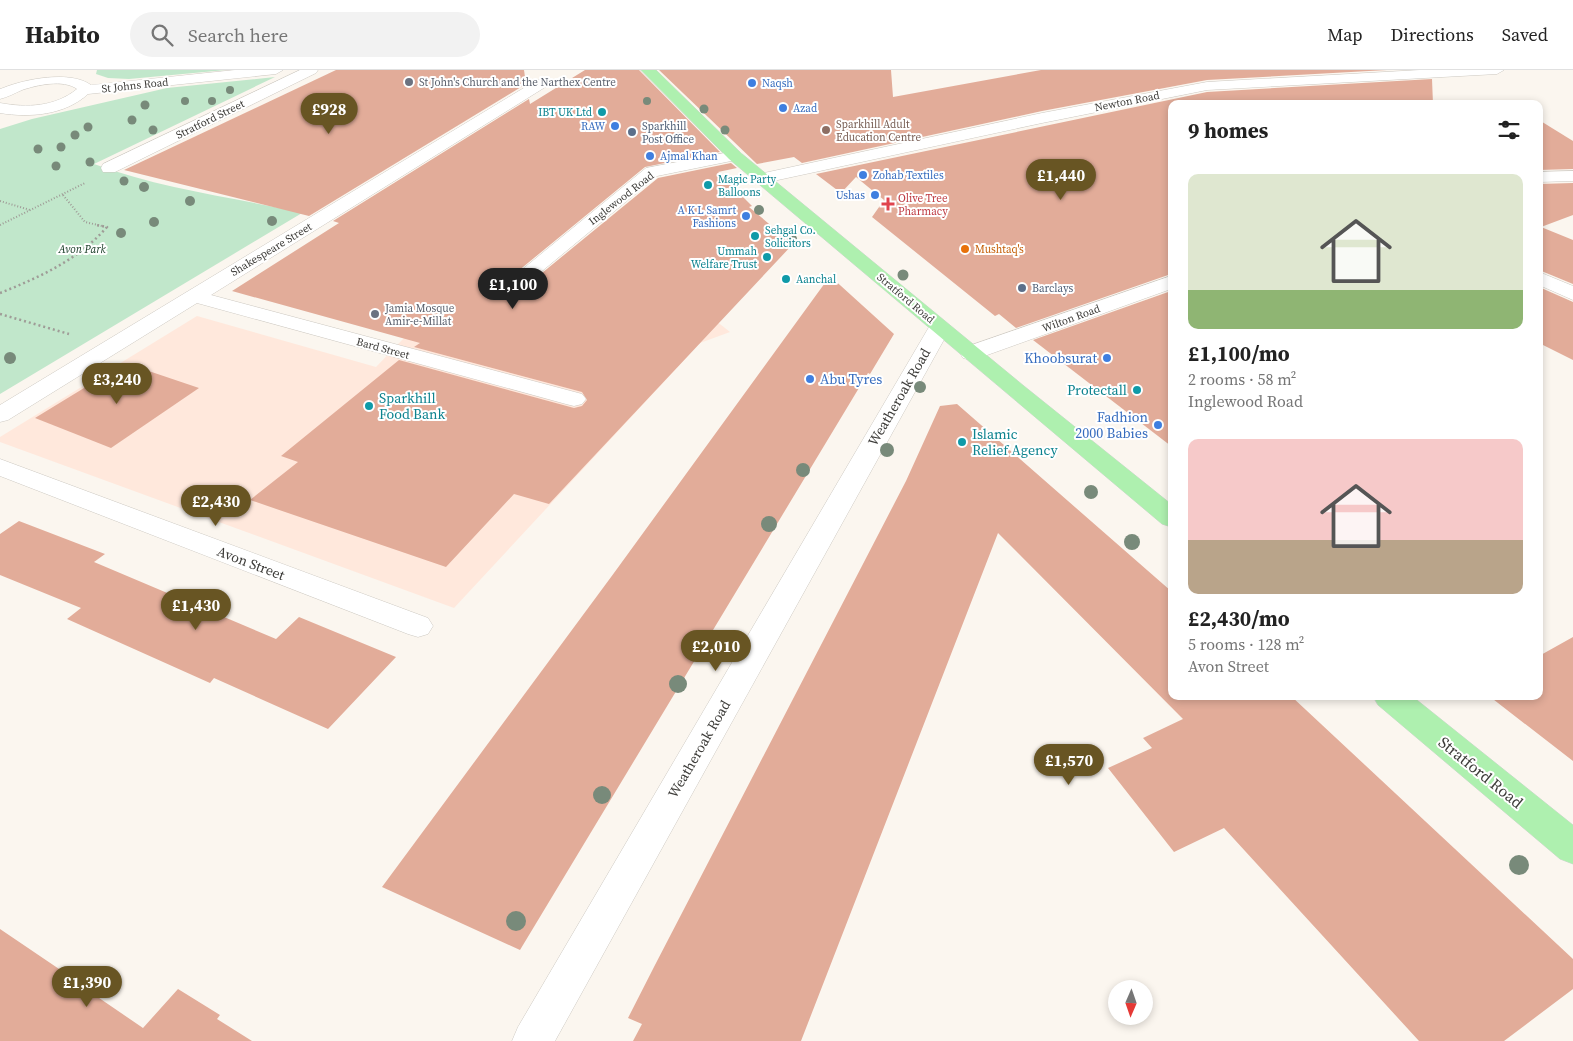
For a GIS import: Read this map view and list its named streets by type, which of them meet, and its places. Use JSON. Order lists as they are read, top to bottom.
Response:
{
  "streets": {
    "highway": ["Stratford Road"],
    "street": [
      "St Johns Road",
      "Newton Road",
      "Stratford Street",
      "Inglewood Road",
      "Shakespeare Street",
      "Wilton Road",
      "Bard Street",
      "Weatheroak Road",
      "Avon Street"
    ]
  },
  "crossings": [
    ["Newton Road", "Stratford Road"],
    ["Inglewood Road", "Stratford Road"],
    ["Shakespeare Street", "Bard Street"],
    ["Stratford Road", "Wilton Road"],
    ["Stratford Road", "Weatheroak Road"]
  ],
  "parks": ["Avon Park"],
  "places": {
    "other": [
      "St John's Church and the Narthex Centre",
      "Naqsh",
      "Azad",
      "IBT UK Ltd",
      "RAW",
      "Sparkhill Adult Education Centre",
      "Sparkhill Post Office",
      "Ajmal Khan",
      "Zohab Textiles",
      "Magic Party Balloons",
      "Ushas",
      "A K L Samrt Fashions",
      "Sehgal Co. Solicitors",
      "Mushtaq's",
      "Ummah Welfare Trust",
      "Aanchal",
      "Barclays",
      "Jamia Mosque Amir-e-Millat",
      "Khoobsurat",
      "Abu Tyres",
      "Protectall",
      "Sparkhill Food Bank",
      "Fadhion 2000 Babies",
      "Islamic Relief Agency"
    ],
    "health": ["Olive Tree Pharmacy"]
  },
  "north": "bottom",
  "page": {
    "header": "Habito",
    "search": "Search here",
    "nav": ["Map", "Directions", "Saved"],
    "price": [
      "£928",
      "£1,440",
      "£1,100",
      "£3,240",
      "£2,430",
      "£1,430",
      "£2,010",
      "£1,570",
      "£1,390"
    ],
    "heading": "9 homes",
    "list": [
      {
        "name": "£1,100/mo",
        "note": "2 rooms · 58 m² · Inglewood Road"
      },
      {
        "name": "£2,430/mo",
        "note": "5 rooms · 128 m² · Avon Street"
      }
    ]
  }
}
